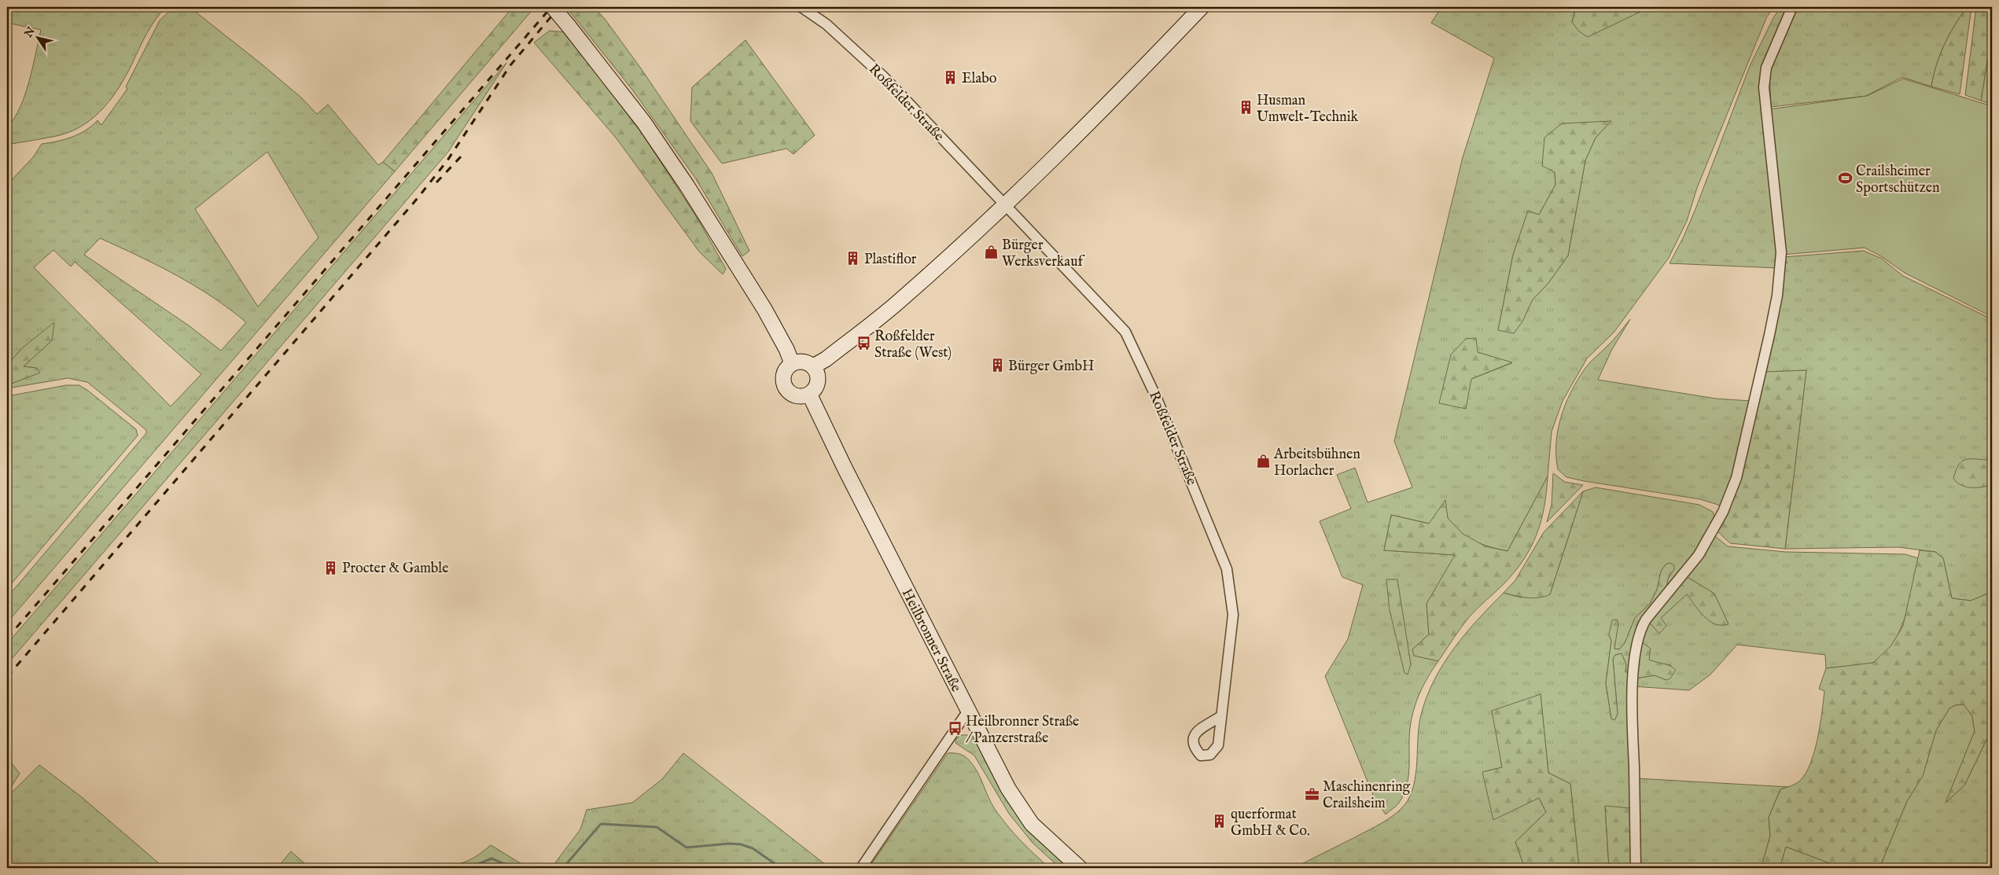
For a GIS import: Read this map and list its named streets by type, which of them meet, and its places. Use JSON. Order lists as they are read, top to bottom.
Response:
{
  "streets": {
    "main road": ["Heilbronner Straße"],
    "street": ["Roßfelder Straße"]
  },
  "places": {
    "building": [
      "Elabo",
      "Husman Umwelt-Technik",
      "Plastiflor",
      "Bürger GmbH",
      "Procter & Gamble",
      "querformat GmbH & Co."
    ],
    "sports": ["Crailsheimer Sportschützen"],
    "shop": ["Bürger Werksverkauf", "Arbeitsbühnen Horlacher"],
    "bus stop": ["Roßfelder Straße (West)", "Heilbronner Straße / Panzerstraße"],
    "office": ["Maschinenring Crailsheim"]
  },
  "north": "top left"
}
